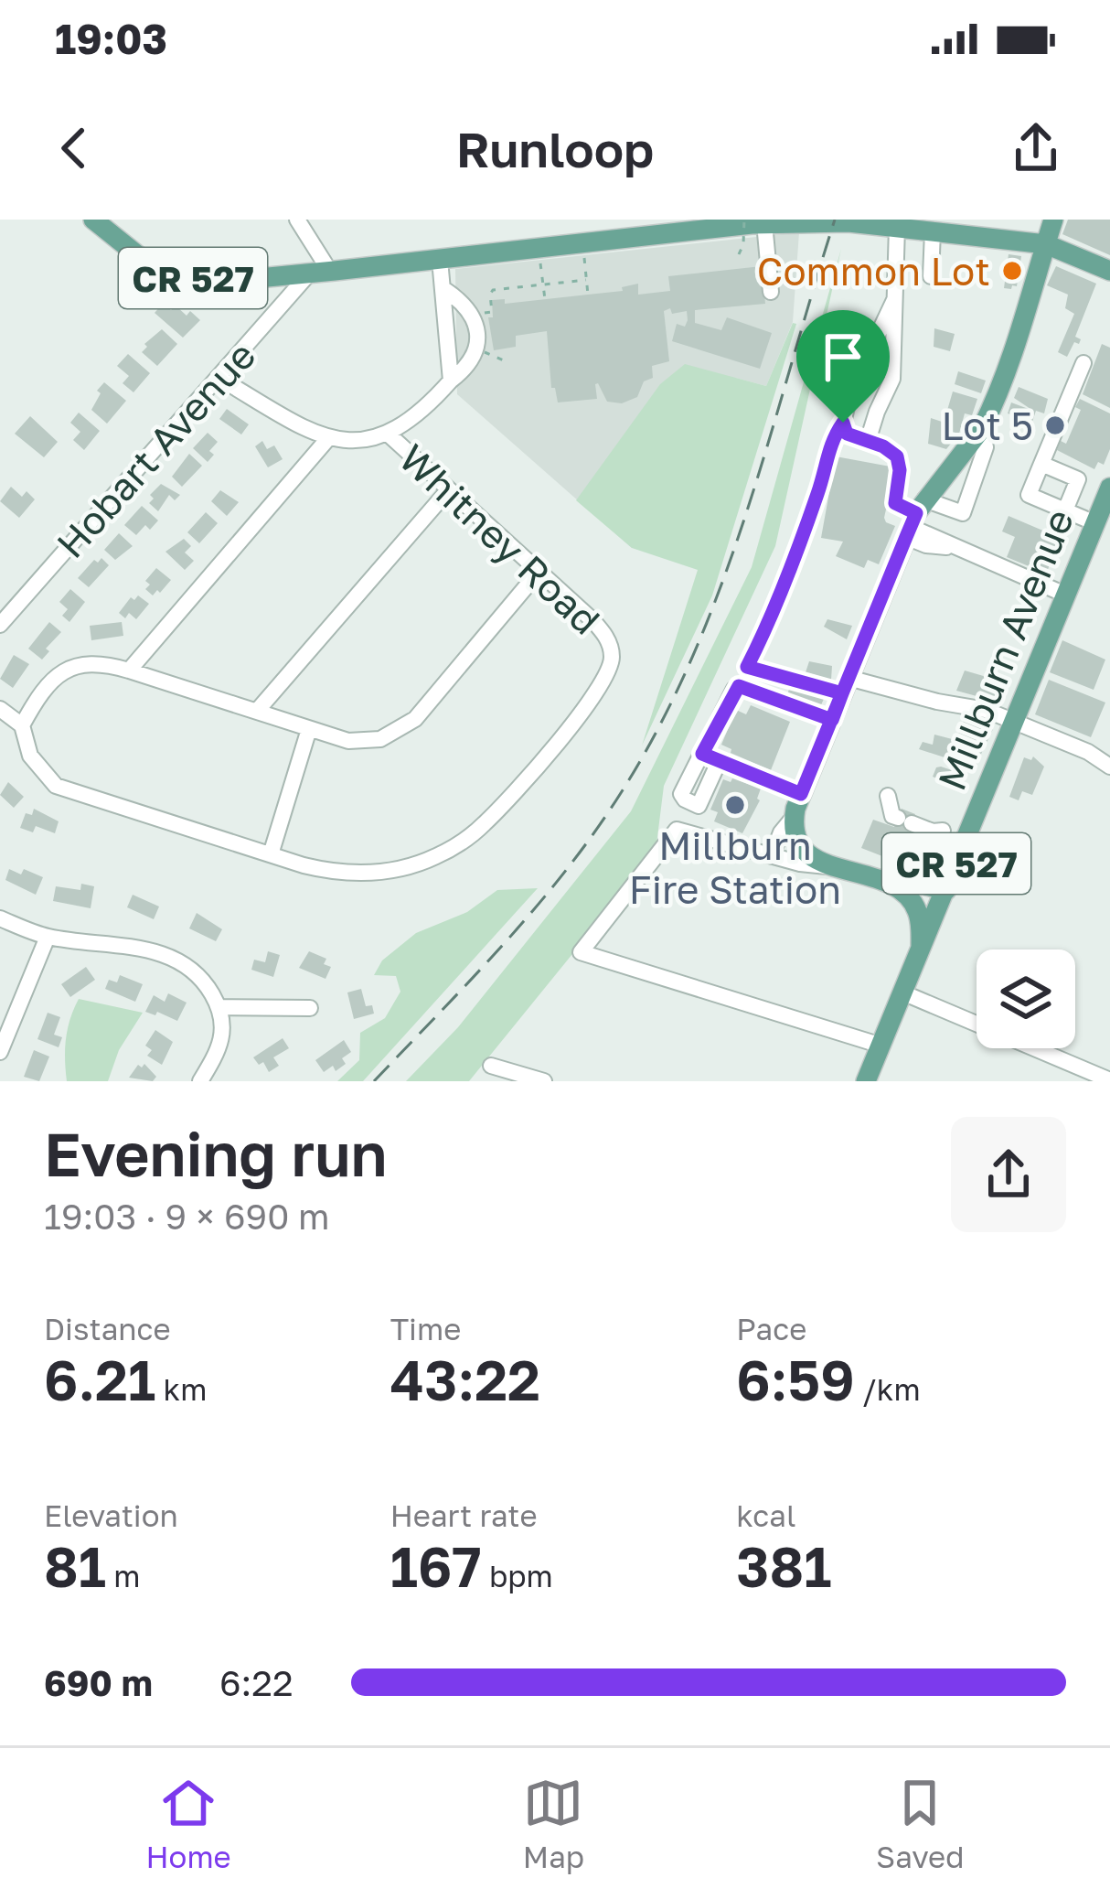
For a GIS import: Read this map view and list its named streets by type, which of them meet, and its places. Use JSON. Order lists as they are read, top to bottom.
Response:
{
  "streets": {
    "main road": ["CR 527", "Millburn Avenue"],
    "street": ["Hobart Avenue", "Whitney Road"]
  },
  "crossings": [
    ["CR 527", "Hobart Avenue"],
    ["CR 527", "Millburn Avenue"],
    ["Hobart Avenue", "Whitney Road"]
  ],
  "places": ["Common Lot", "Lot 5", "Millburn Fire Station"],
  "page": {
    "status": "19:03",
    "header": "Runloop",
    "heading": ["Evening run", "19:03 · 9 × 690 m"],
    "stats": [
      ["Distance", "6.21 km"],
      ["Time", "43:22"],
      ["Pace", "6:59 /km"],
      ["Elevation", "81 m"],
      ["Heart rate", "167 bpm"],
      ["kcal", "381"]
    ],
    "list": [
      {
        "name": "690 m",
        "note": "6:22"
      }
    ],
    "tabs": ["Home", "Map", "Saved"]
  }
}
